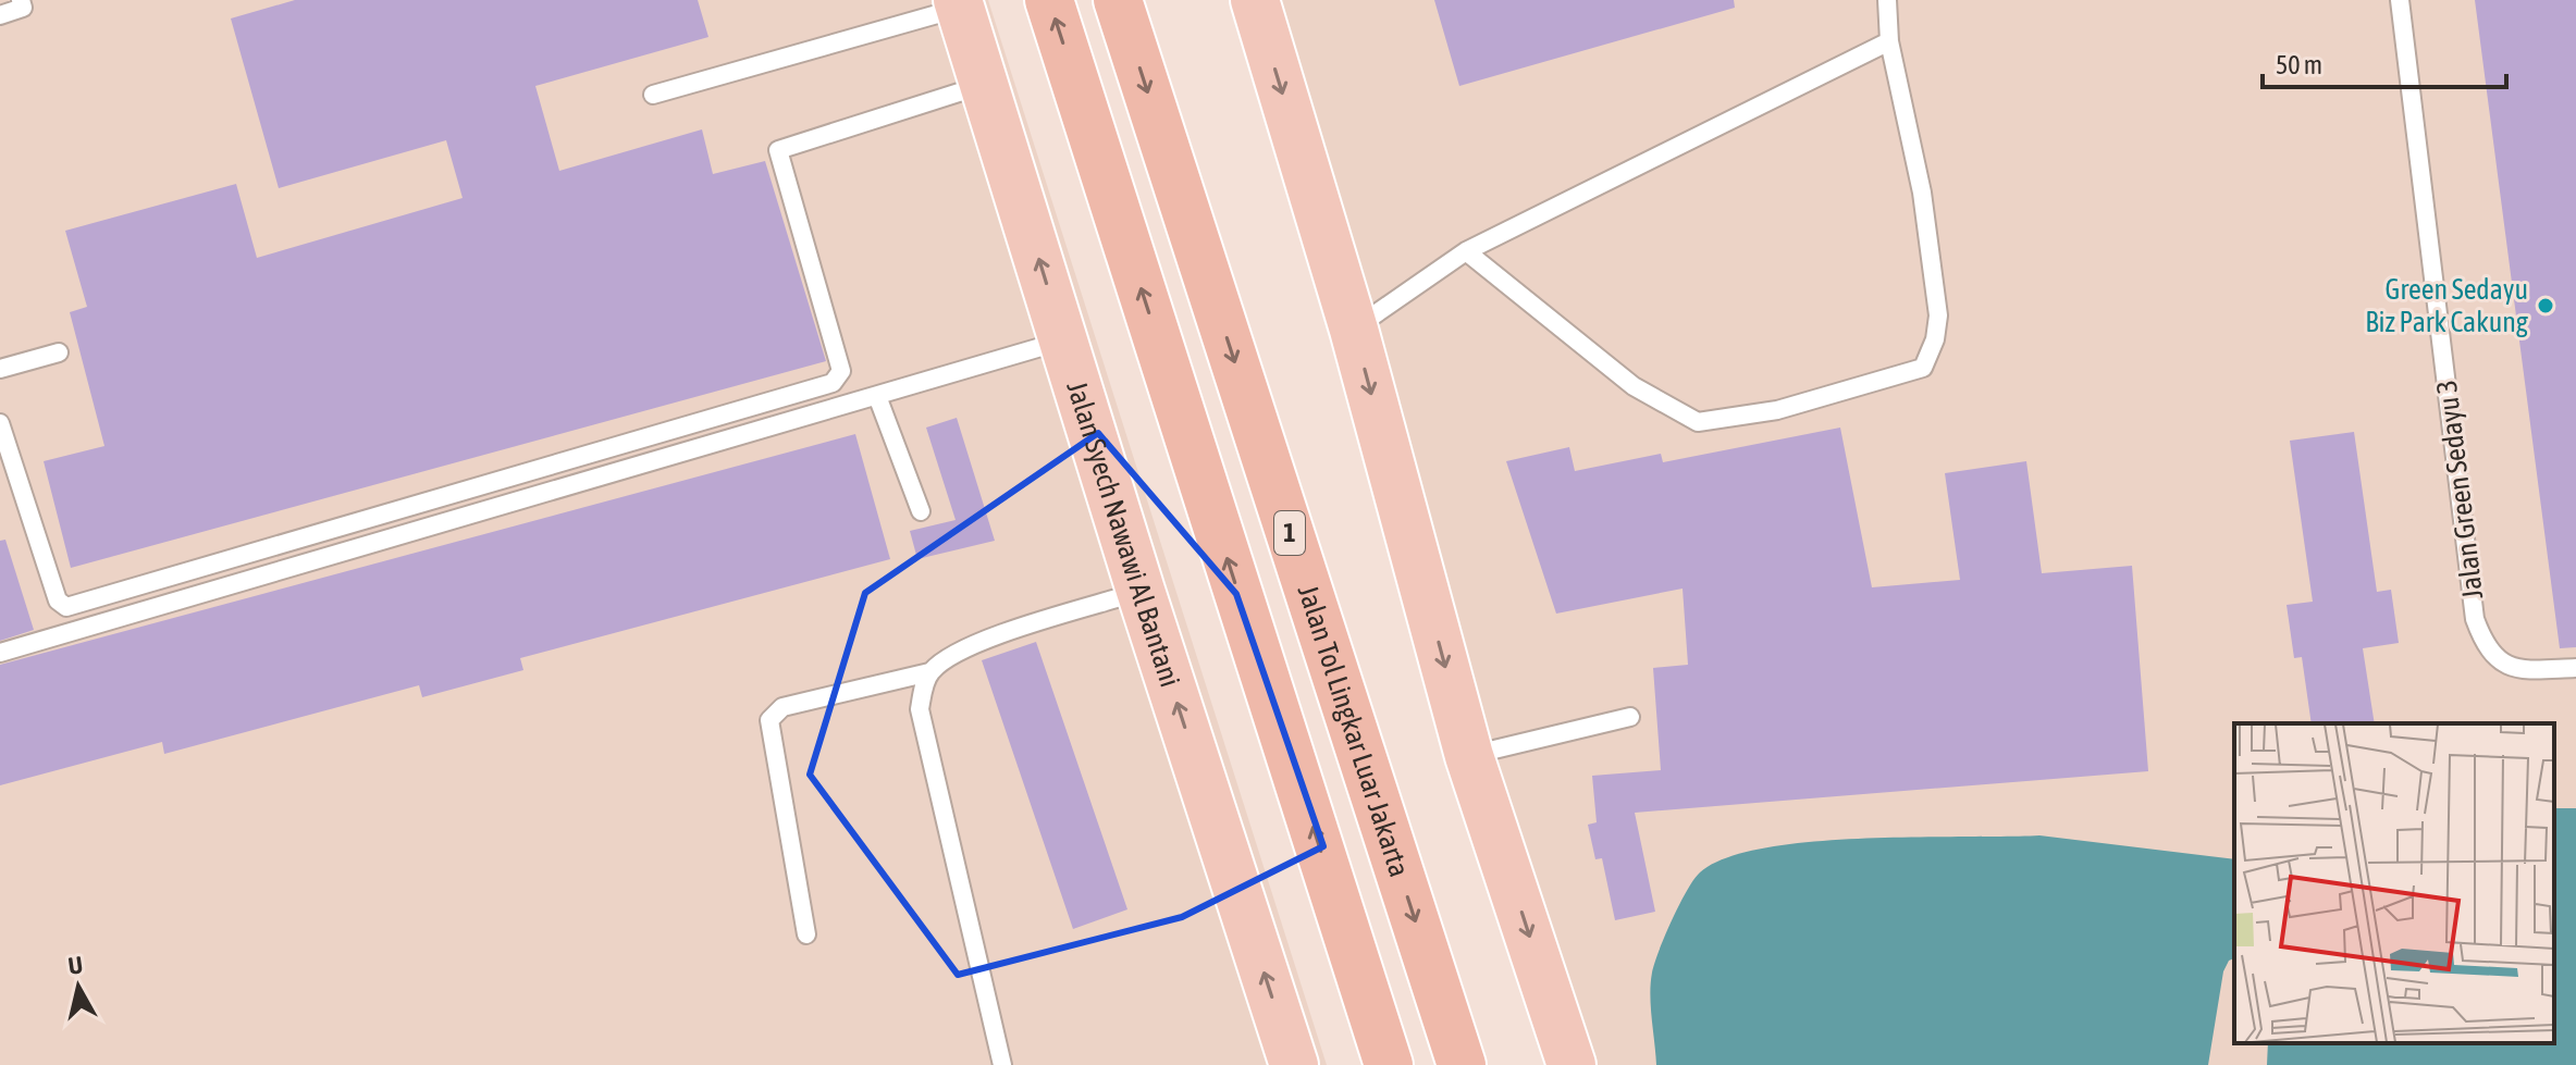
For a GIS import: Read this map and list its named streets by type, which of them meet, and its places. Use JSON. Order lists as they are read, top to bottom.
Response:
{
  "streets": {
    "highway": ["Jalan Syech Nawawi Al Bantani", "1", "Jalan Tol Lingkar Luar Jakarta"],
    "lane": ["Jalan Green Sedayu 3"]
  },
  "places": ["Green Sedayu Biz Park Cakung"],
  "scale_bar": "50 m",
  "north": "top"
}
